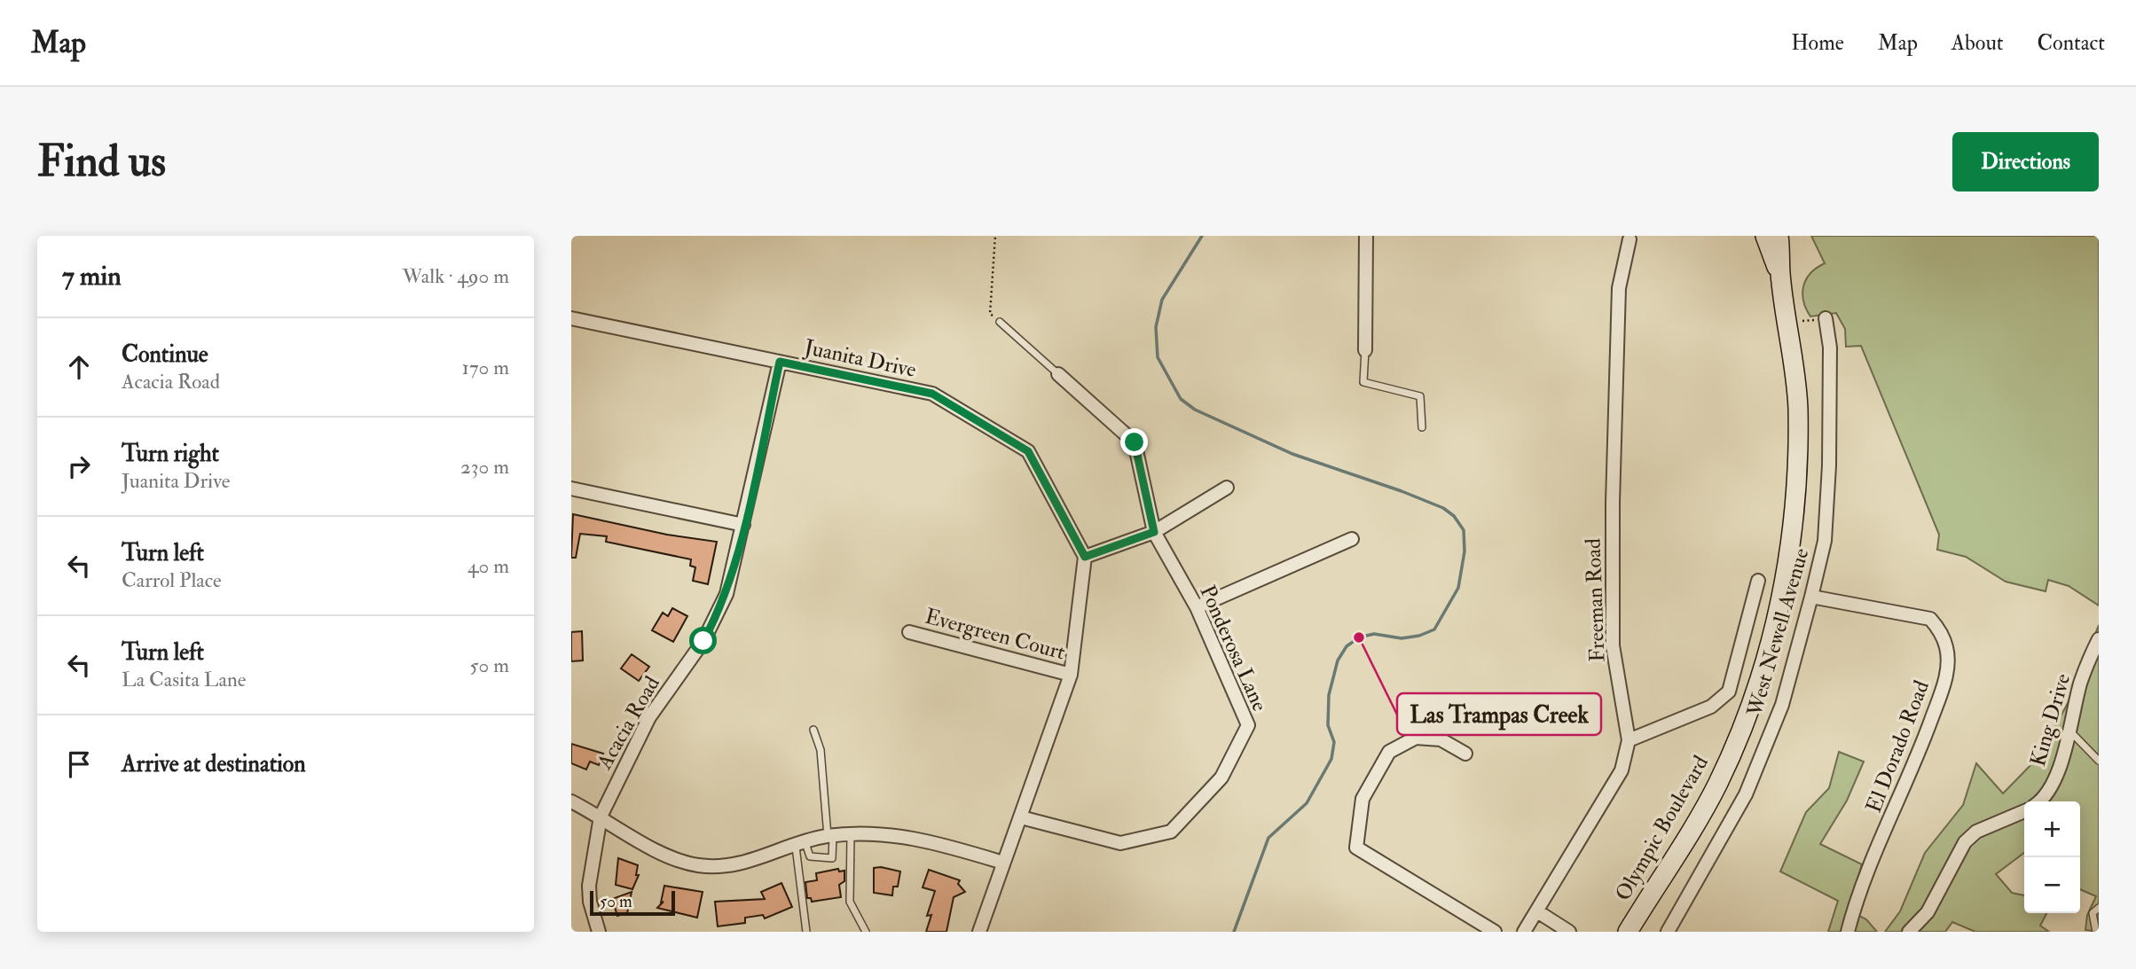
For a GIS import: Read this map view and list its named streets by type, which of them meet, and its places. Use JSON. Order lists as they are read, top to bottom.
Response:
{
  "streets": {
    "main road": ["Olympic Boulevard"],
    "street": [
      "Juanita Drive",
      "Freeman Road",
      "West Newell Avenue",
      "Evergreen Court",
      "Ponderosa Lane",
      "King Drive",
      "Acacia Road",
      "El Dorado Road"
    ]
  },
  "crossings": [
    ["Juanita Drive", "Acacia Road"],
    ["West Newell Avenue", "El Dorado Road"]
  ],
  "places": ["Las Trampas Creek"],
  "scale_bar": "50 m",
  "page": {
    "header": "Map",
    "nav": [
      "Home",
      "Map",
      "About",
      "Contact"
    ],
    "buttons": "Directions",
    "title": "Find us",
    "heading": ["7 min", "Walk · 490 m"],
    "list": [
      ["Continue", "Acacia Road", "170 m"],
      ["Turn right", "Juanita Drive", "230 m"],
      ["Turn left", "Carrol Place", "40 m"],
      ["Turn left", "La Casita Lane", "50 m"],
      "Arrive at destination"
    ],
    "map_buttons": ["+", "−"],
    "scale": "50 m"
  }
}
